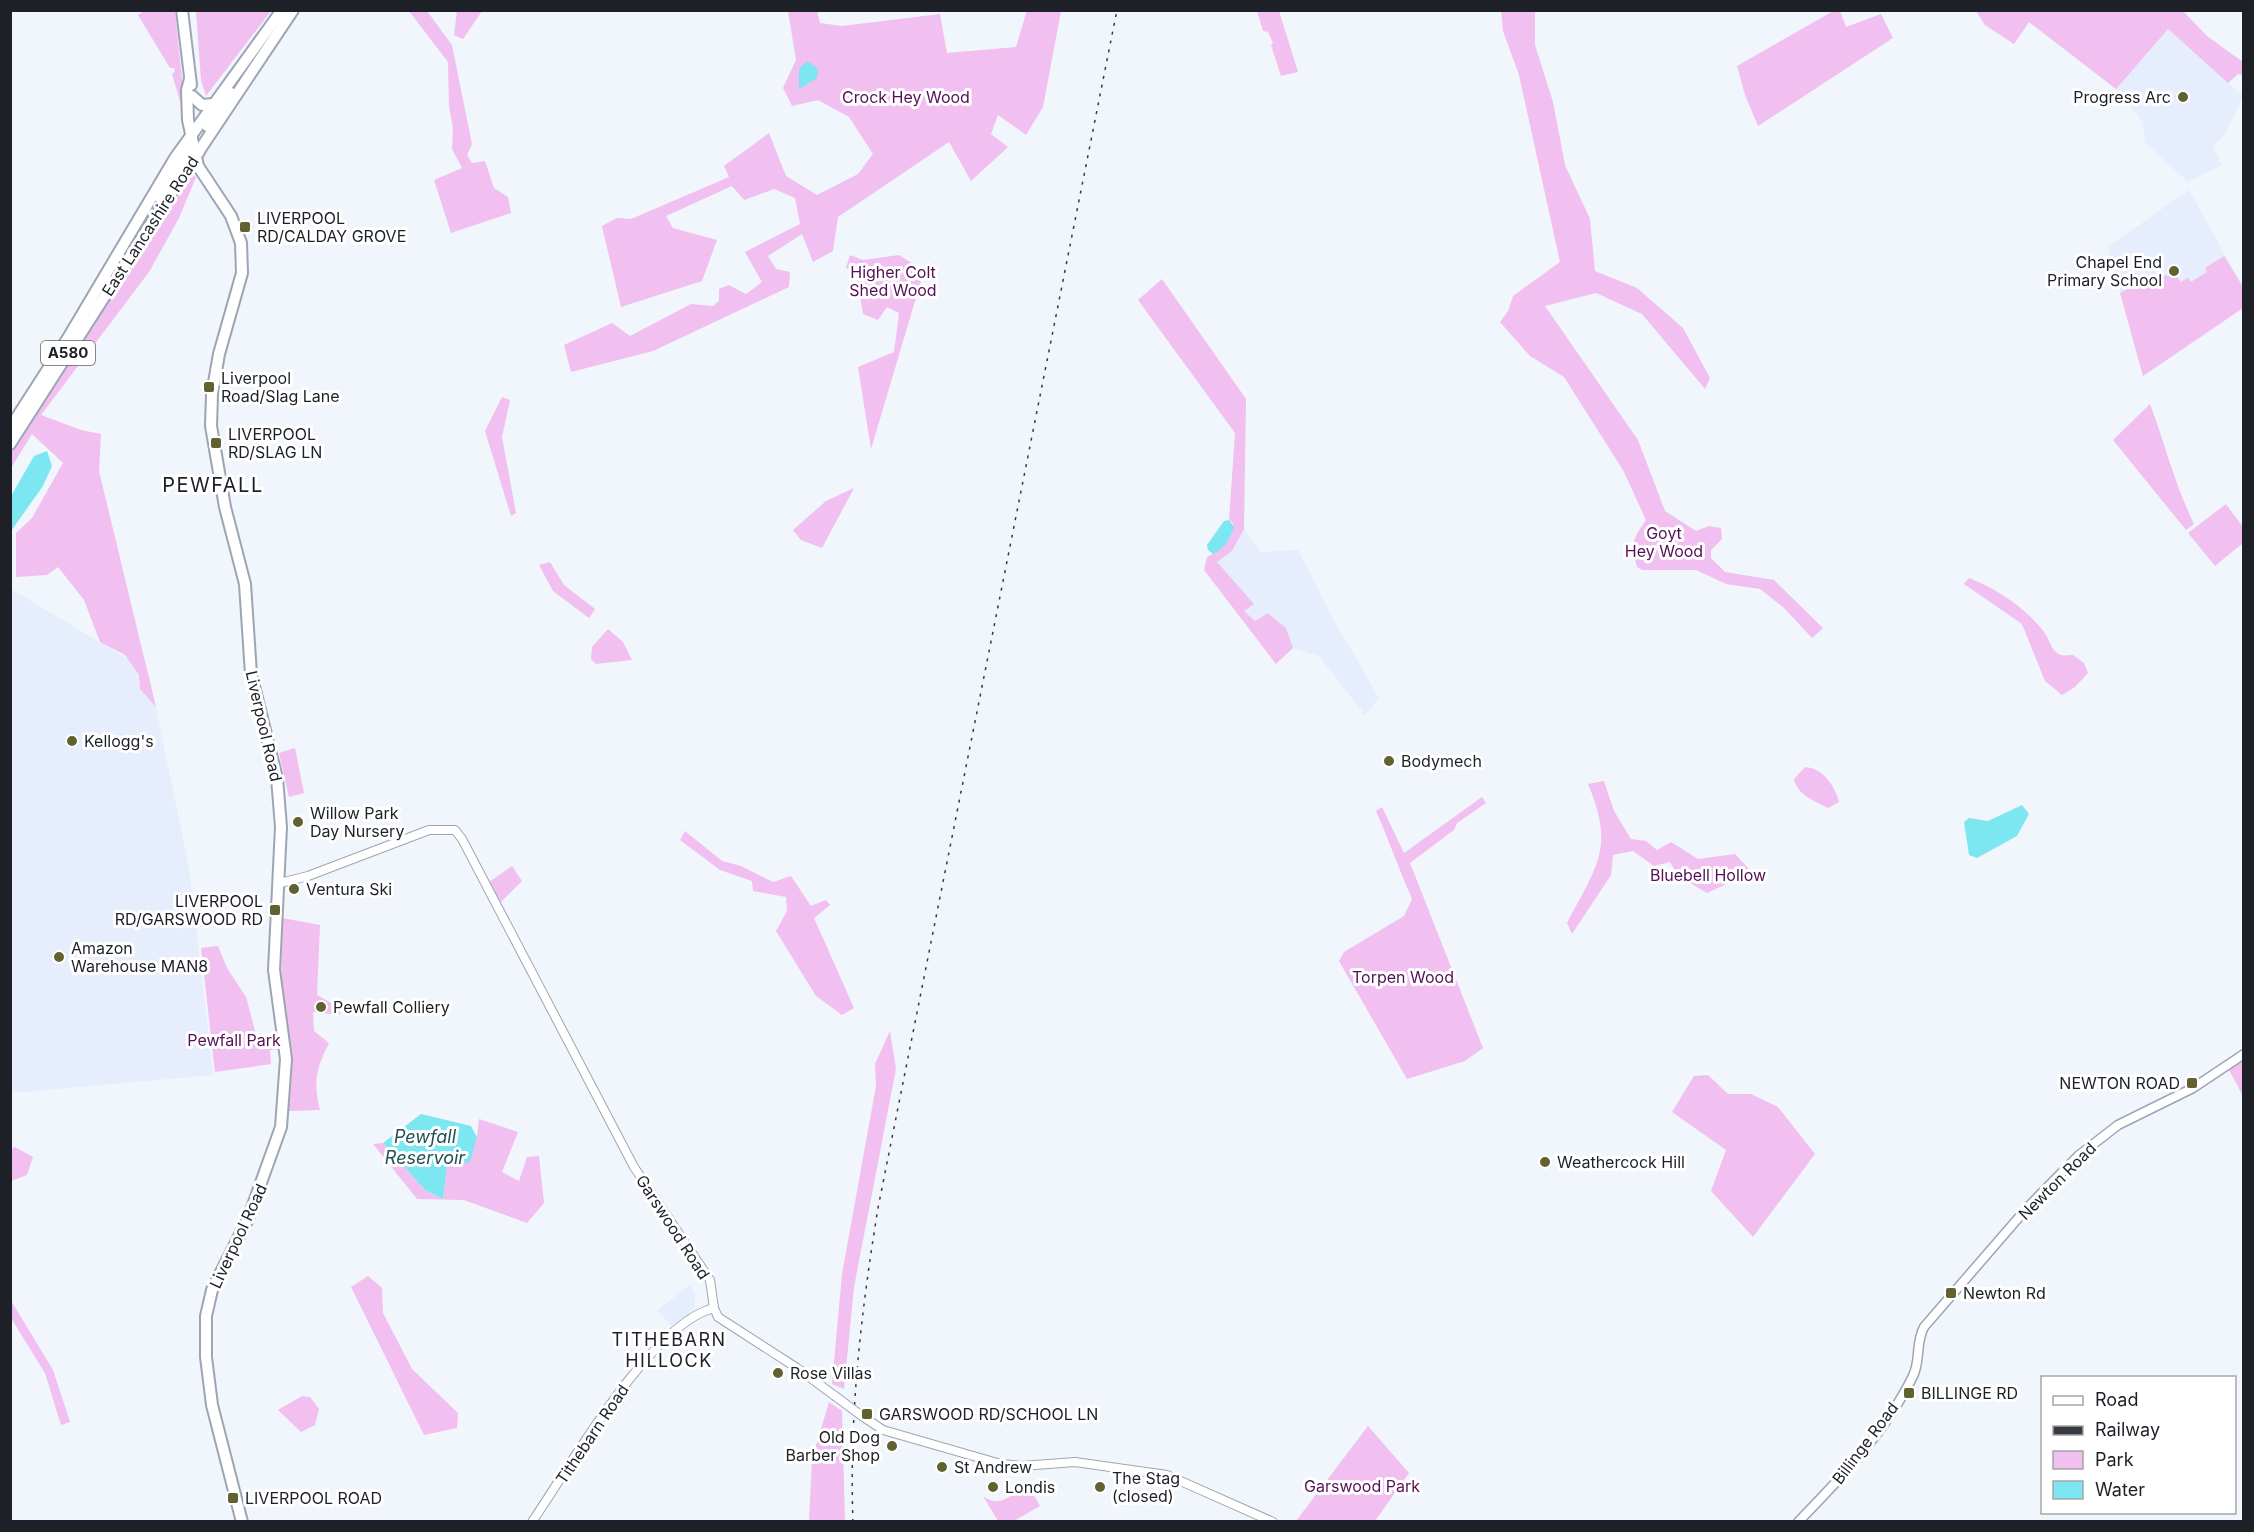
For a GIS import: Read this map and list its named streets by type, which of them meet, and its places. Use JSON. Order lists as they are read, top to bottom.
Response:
{
  "streets": {
    "highway": ["East Lancashire Road", "A580", "Liverpool Road"],
    "main road": ["Newton Road", "Billinge Road"],
    "street": ["Garswood Road", "Tithebarn Road"]
  },
  "crossings": [
    ["East Lancashire Road", "Liverpool Road"],
    ["Liverpool Road", "Garswood Road"],
    ["Newton Road", "Billinge Road"],
    ["Garswood Road", "Tithebarn Road"]
  ],
  "districts": ["PEWFALL", "TITHEBARN HILLOCK"],
  "water": ["Pewfall Reservoir"],
  "parks": [
    "Crock Hey Wood",
    "Higher Colt Shed Wood",
    "Goyt Hey Wood",
    "Bluebell Hollow",
    "Torpen Wood",
    "Pewfall Park",
    "Garswood Park"
  ],
  "places": {
    "other": [
      "Progress Arc",
      "Chapel End Primary School",
      "Kellogg's",
      "Bodymech",
      "Willow Park Day Nursery",
      "Ventura Ski",
      "Amazon Warehouse MAN8",
      "Pewfall Colliery",
      "Weathercock Hill",
      "Rose Villas",
      "Old Dog Barber Shop",
      "St Andrew",
      "Londis",
      "The Stag (closed)"
    ],
    "transit": [
      "LIVERPOOL RD/CALDAY GROVE",
      "Liverpool Road/Slag Lane",
      "LIVERPOOL RD/SLAG LN",
      "LIVERPOOL RD/GARSWOOD RD",
      "NEWTON ROAD",
      "Newton Rd",
      "BILLINGE RD",
      "GARSWOOD RD/SCHOOL LN",
      "LIVERPOOL ROAD"
    ]
  },
  "legend": [
    "Road",
    "Railway",
    "Park",
    "Water"
  ]
}
